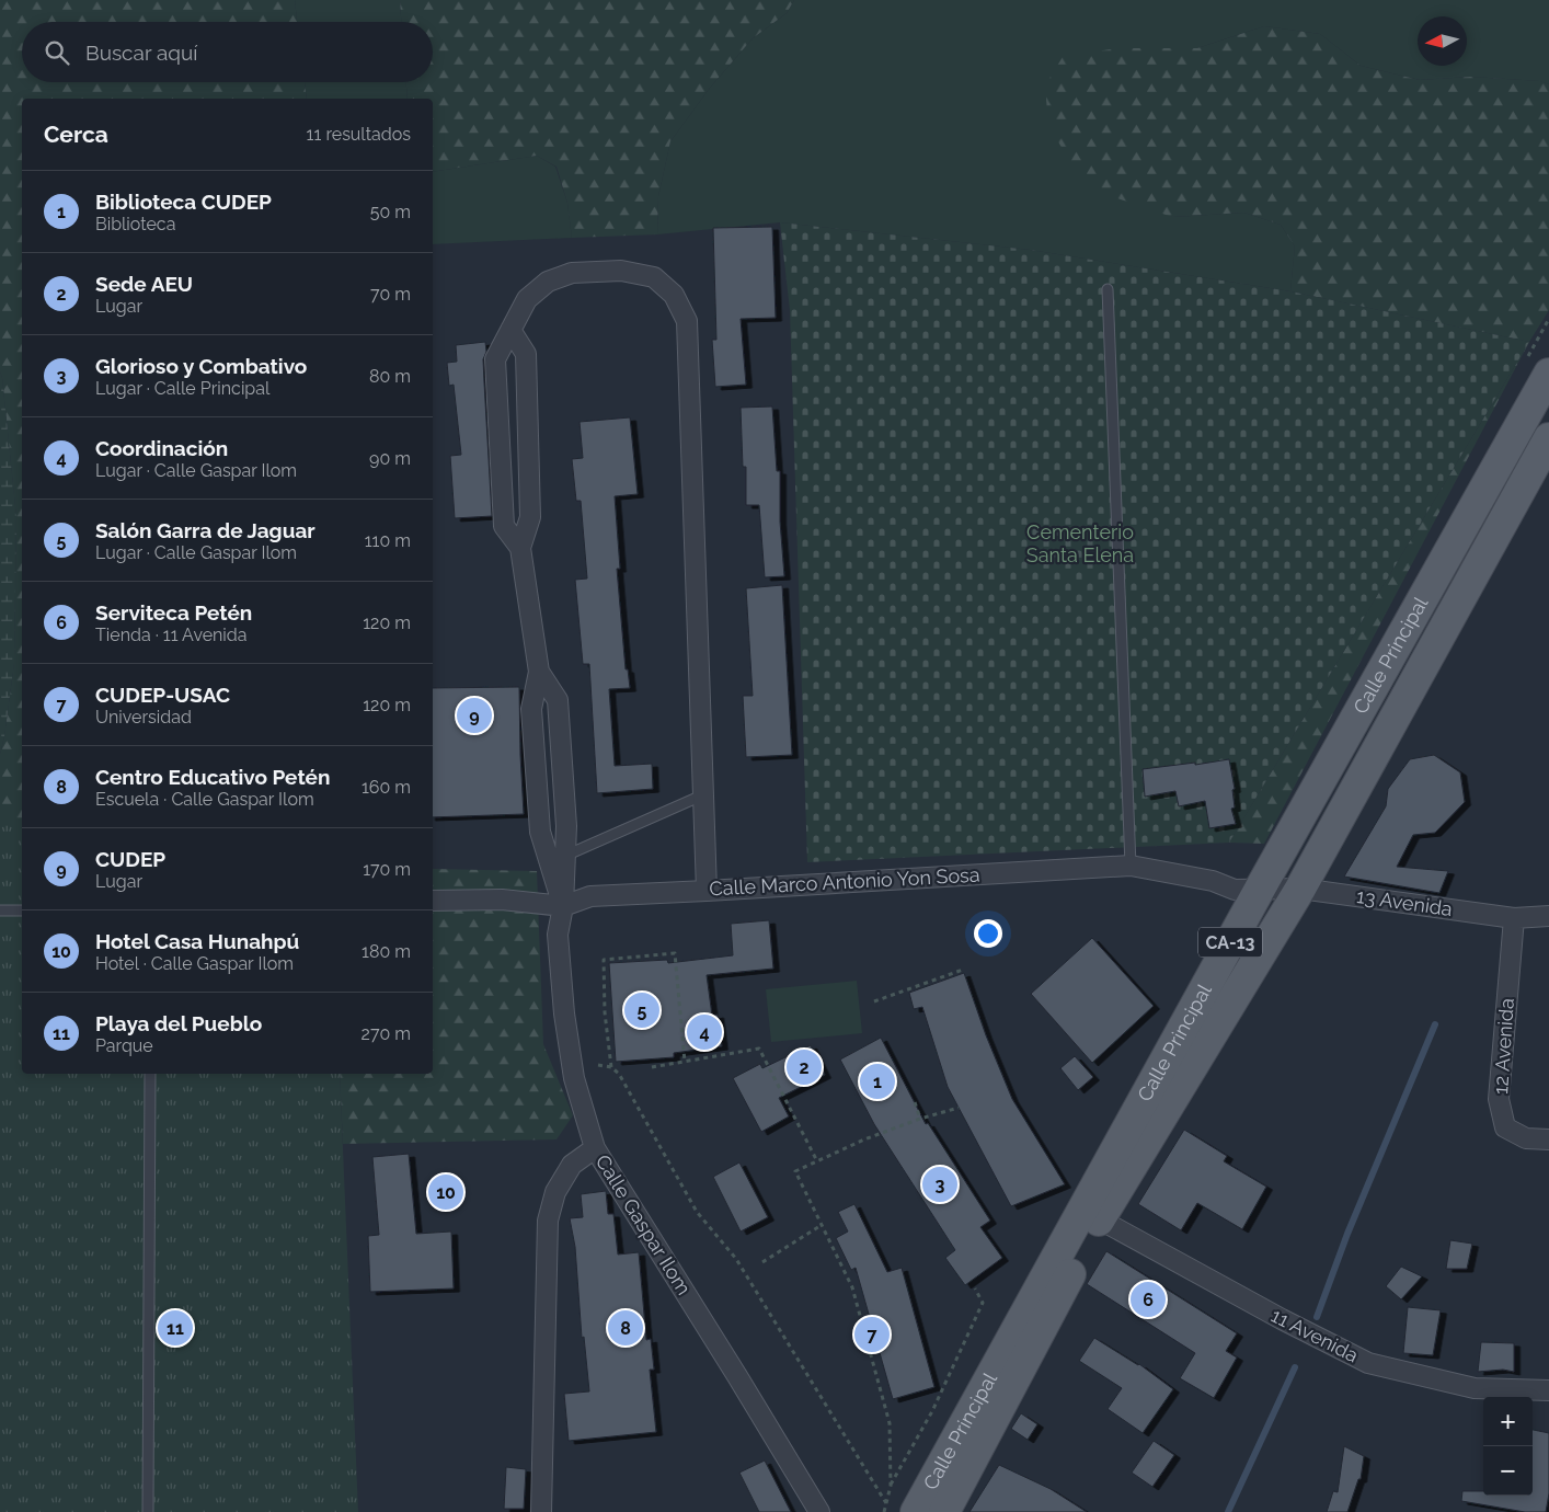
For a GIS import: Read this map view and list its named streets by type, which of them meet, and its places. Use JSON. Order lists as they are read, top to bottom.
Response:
{
  "streets": {
    "main road": ["Calle Principal", "CA-13"],
    "street": [
      "Calle Marco Antonio Yon Sosa",
      "13 Avenida",
      "12 Avenida",
      "Calle Gaspar Ilom",
      "11 Avenida"
    ]
  },
  "crossings": [
    ["Calle Principal", "Calle Marco Antonio Yon Sosa"],
    ["Calle Principal", "13 Avenida"],
    ["Calle Principal", "11 Avenida"],
    ["Calle Marco Antonio Yon Sosa", "13 Avenida"],
    ["Calle Marco Antonio Yon Sosa", "Calle Gaspar Ilom"],
    ["13 Avenida", "12 Avenida"]
  ],
  "parks": ["Cementerio Santa Elena"],
  "north": "left",
  "page": {
    "search": "Buscar aquí",
    "heading": ["Cerca", "11 resultados"],
    "list": [
      {
        "mark": "1",
        "name": "Biblioteca CUDEP",
        "note": "Biblioteca",
        "value": "50 m"
      },
      {
        "mark": "2",
        "name": "Sede AEU",
        "note": "Lugar",
        "value": "70 m"
      },
      {
        "mark": "3",
        "name": "Glorioso y Combativo",
        "note": "Lugar · Calle Principal",
        "value": "80 m"
      },
      {
        "mark": "4",
        "name": "Coordinación",
        "note": "Lugar · Calle Gaspar Ilom",
        "value": "90 m"
      },
      {
        "mark": "5",
        "name": "Salón Garra de Jaguar",
        "note": "Lugar · Calle Gaspar Ilom",
        "value": "110 m"
      },
      {
        "mark": "6",
        "name": "Serviteca Petén",
        "note": "Tienda · 11 Avenida",
        "value": "120 m"
      },
      {
        "mark": "7",
        "name": "CUDEP-USAC",
        "note": "Universidad",
        "value": "120 m"
      },
      {
        "mark": "8",
        "name": "Centro Educativo Petén",
        "note": "Escuela · Calle Gaspar Ilom",
        "value": "160 m"
      },
      {
        "mark": "9",
        "name": "CUDEP",
        "note": "Lugar",
        "value": "170 m"
      },
      {
        "mark": "10",
        "name": "Hotel Casa Hunahpú",
        "note": "Hotel · Calle Gaspar Ilom",
        "value": "180 m"
      },
      {
        "mark": "11",
        "name": "Playa del Pueblo",
        "note": "Parque",
        "value": "270 m"
      }
    ],
    "pins": [
      "9",
      "5",
      "4",
      "2",
      "1",
      "3",
      "10",
      "6",
      "8",
      "11",
      "7"
    ],
    "map_buttons": ["+", "−"]
  }
}
